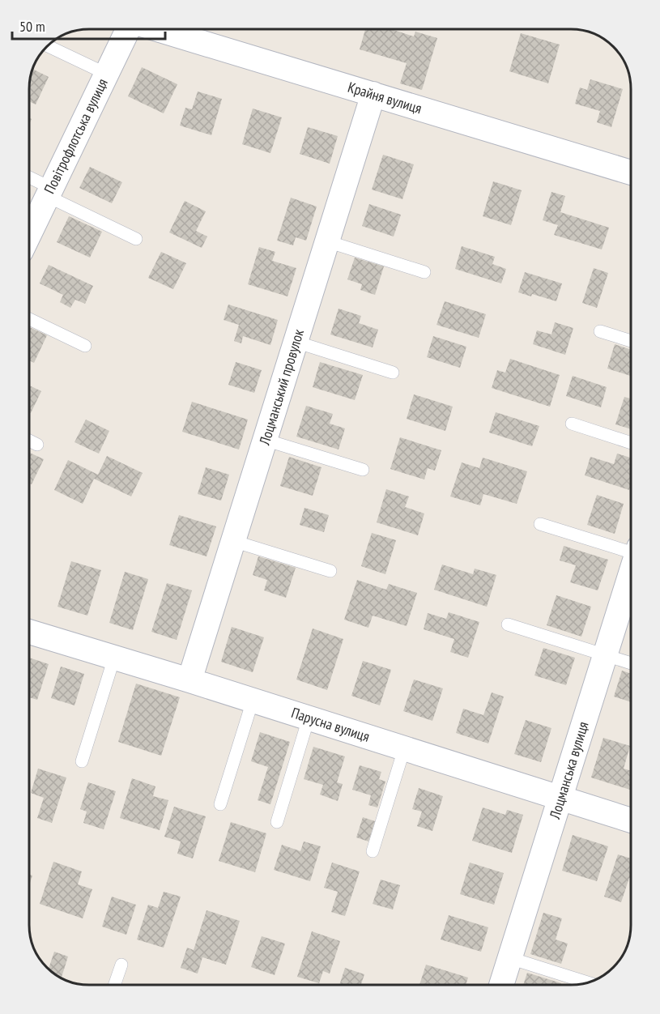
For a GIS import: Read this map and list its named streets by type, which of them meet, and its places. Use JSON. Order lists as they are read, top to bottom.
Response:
{
  "streets": {
    "street": [
      "Крайня вулиця",
      "Повітрофлотська вулиця",
      "Лоцманський провулок",
      "Парусна вулиця",
      "Лоцманська вулиця"
    ]
  },
  "crossings": [
    ["Крайня вулиця", "Лоцманський провулок"],
    ["Лоцманський провулок", "Парусна вулиця"],
    ["Парусна вулиця", "Лоцманська вулиця"]
  ],
  "scale_bar": "50 m"
}
